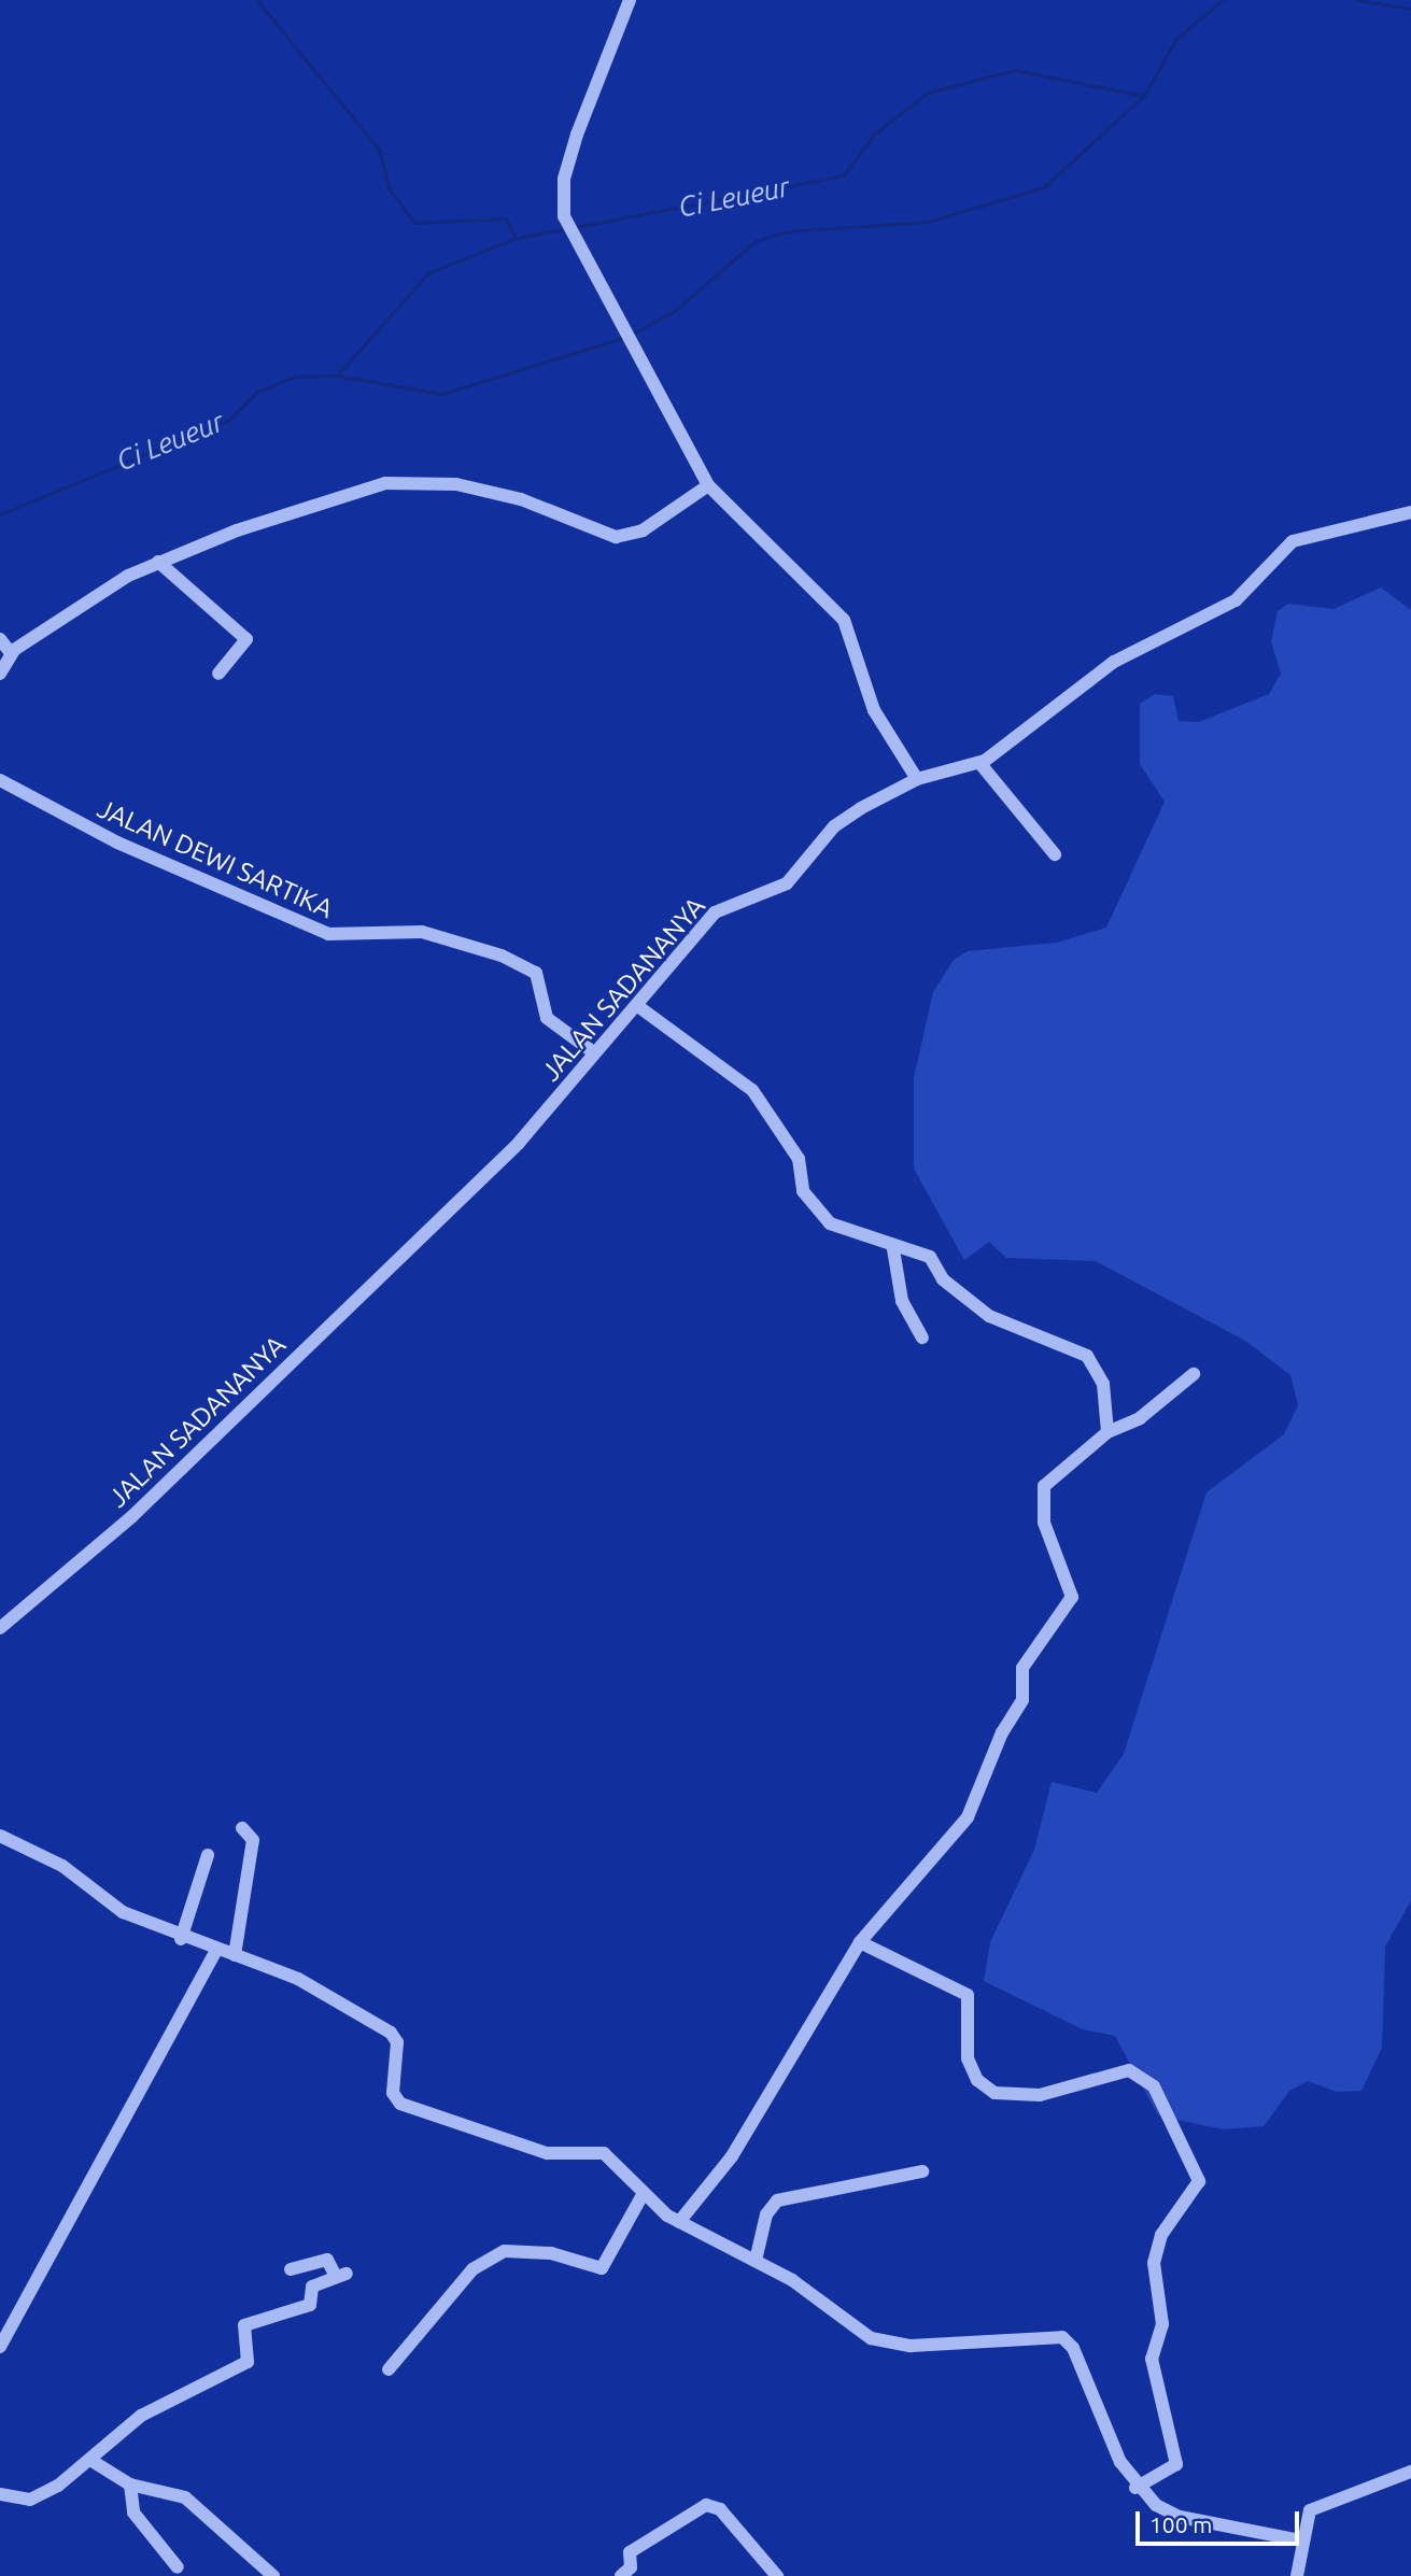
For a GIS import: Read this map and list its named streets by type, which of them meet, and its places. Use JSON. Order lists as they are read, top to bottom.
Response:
{
  "streets": {
    "street": ["JALAN DEWI SARTIKA", "JALAN SADANANYA"]
  },
  "crossings": [
    ["JALAN DEWI SARTIKA", "JALAN SADANANYA"]
  ],
  "water": ["Ci Leueur"],
  "scale_bar": "100 m"
}
